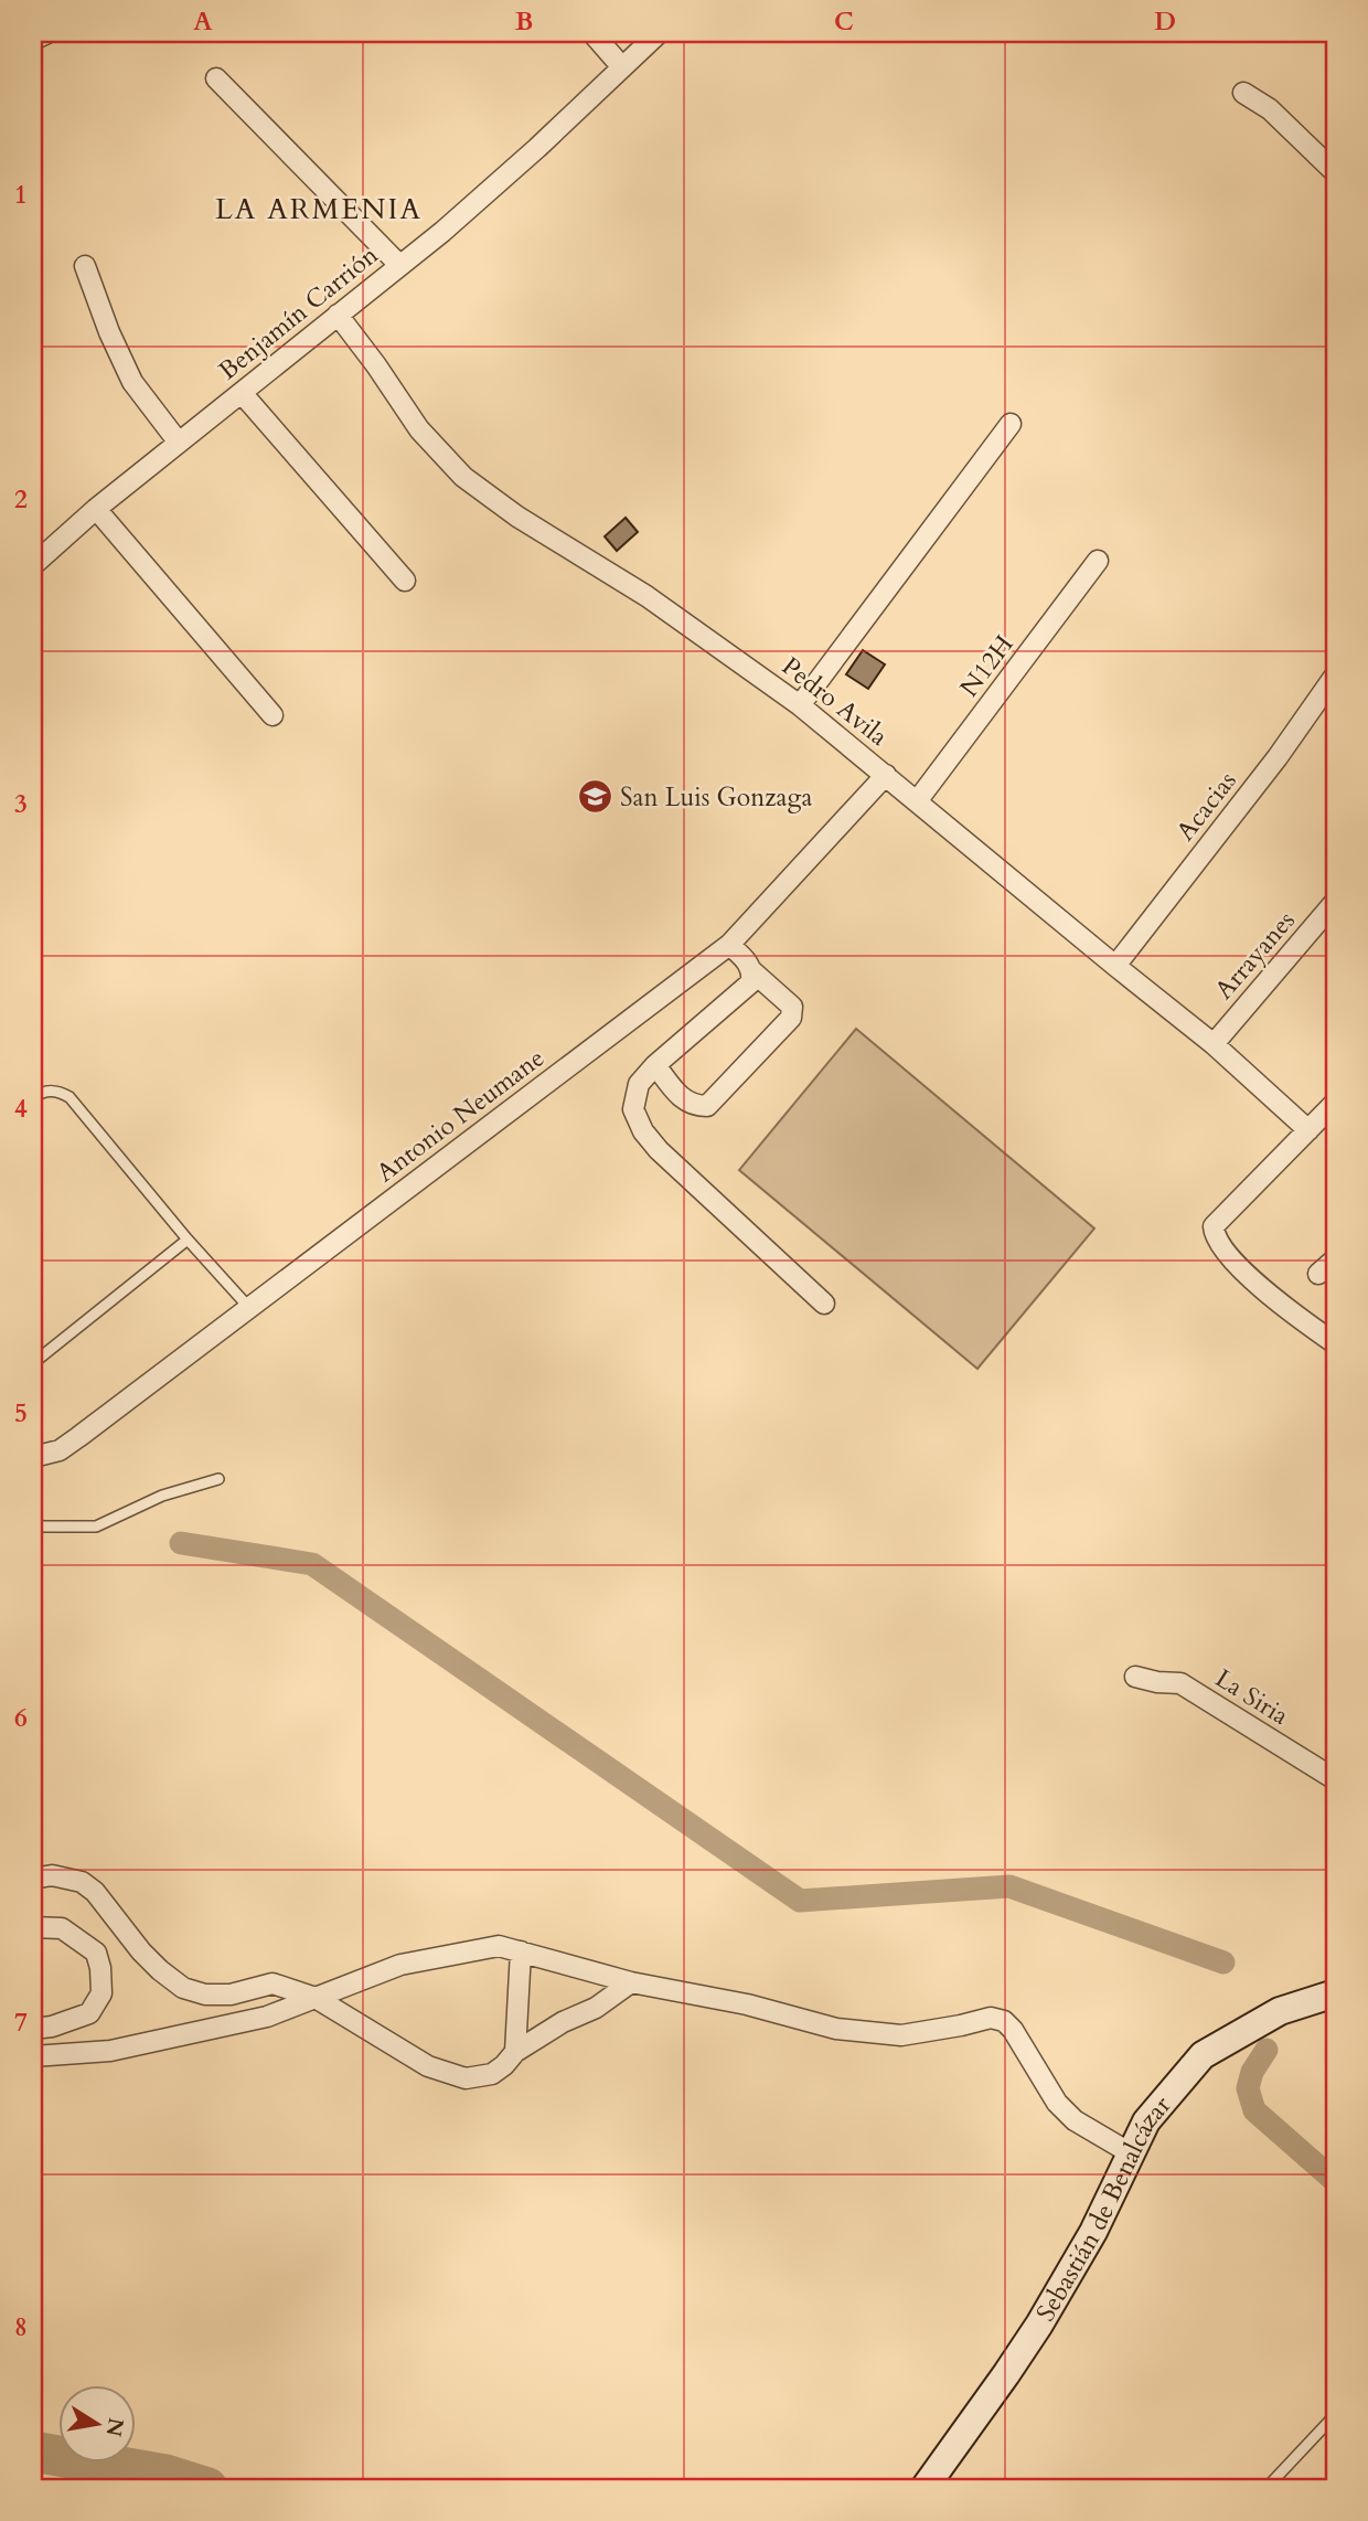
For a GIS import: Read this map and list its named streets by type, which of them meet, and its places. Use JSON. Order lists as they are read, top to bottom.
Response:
{
  "streets": {
    "main road": ["Sebastián de Benalcázar"],
    "street": [
      "Benjamín Carrión",
      "N12H",
      "Pedro Avila",
      "Acacias",
      "Arrayanes",
      "Antonio Neumane",
      "La Siria"
    ]
  },
  "crossings": [
    ["Benjamín Carrión", "Pedro Avila"],
    ["N12H", "Pedro Avila"],
    ["Pedro Avila", "Acacias"],
    ["Pedro Avila", "Arrayanes"],
    ["Pedro Avila", "Antonio Neumane"]
  ],
  "districts": ["LA ARMENIA"],
  "places": {
    "school or university": ["San Luis Gonzaga"]
  },
  "north": "right",
  "grid": {
    "columns": [
      "A",
      "B",
      "C",
      "D"
    ],
    "rows": [
      "1",
      "2",
      "3",
      "4",
      "5",
      "6",
      "7",
      "8"
    ]
  }
}
